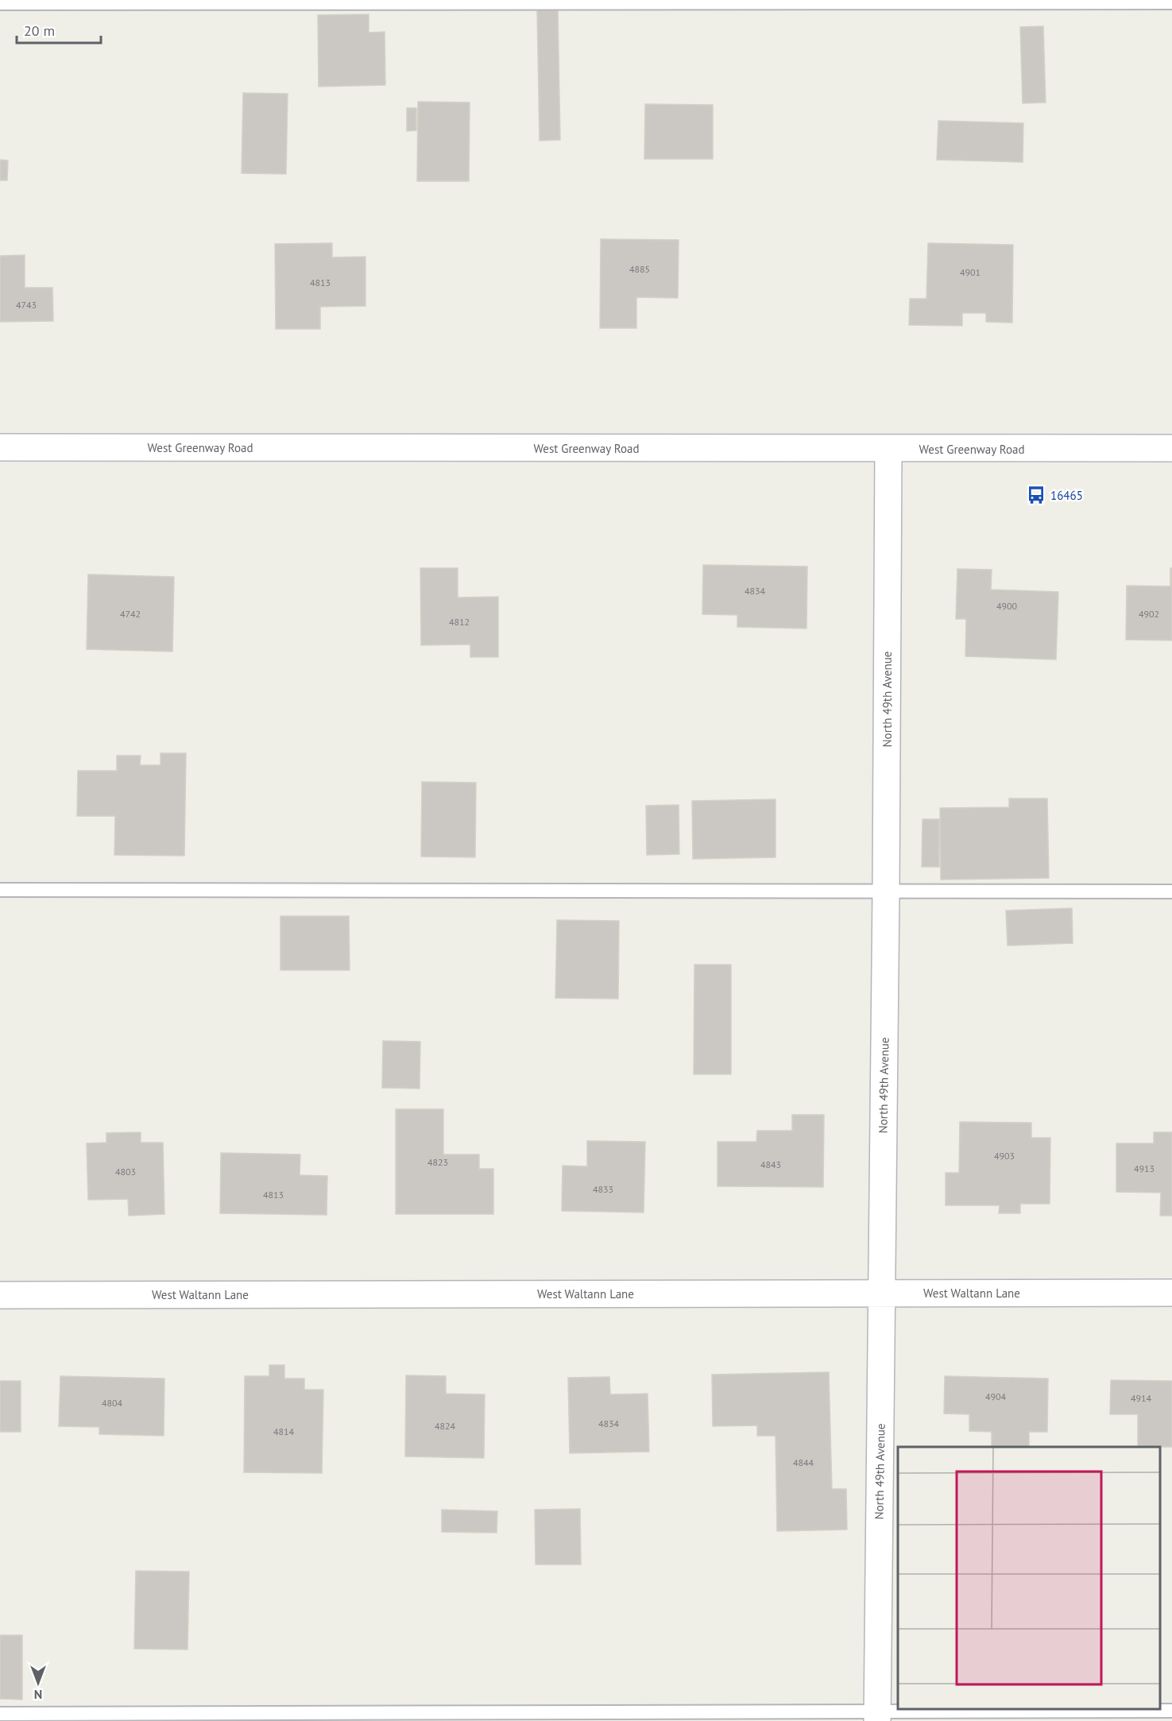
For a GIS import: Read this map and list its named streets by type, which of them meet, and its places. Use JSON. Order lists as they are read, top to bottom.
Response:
{
  "streets": {
    "street": ["West Greenway Road", "North 49th Avenue", "West Waltann Lane"]
  },
  "crossings": [
    ["West Greenway Road", "North 49th Avenue"],
    ["North 49th Avenue", "West Waltann Lane"]
  ],
  "places": {
    "bus stop": ["16465"]
  },
  "house_numbers": [
    "4885",
    "4901",
    "4813",
    "4743",
    "4834",
    "4900",
    "4742",
    "4902",
    "4812",
    "4903",
    "4823",
    "4843",
    "4913",
    "4803",
    "4833",
    "4813",
    "4904",
    "4914",
    "4804",
    "4834",
    "4824",
    "4814",
    "4844"
  ],
  "scale_bar": "20 m",
  "north": "bottom"
}
